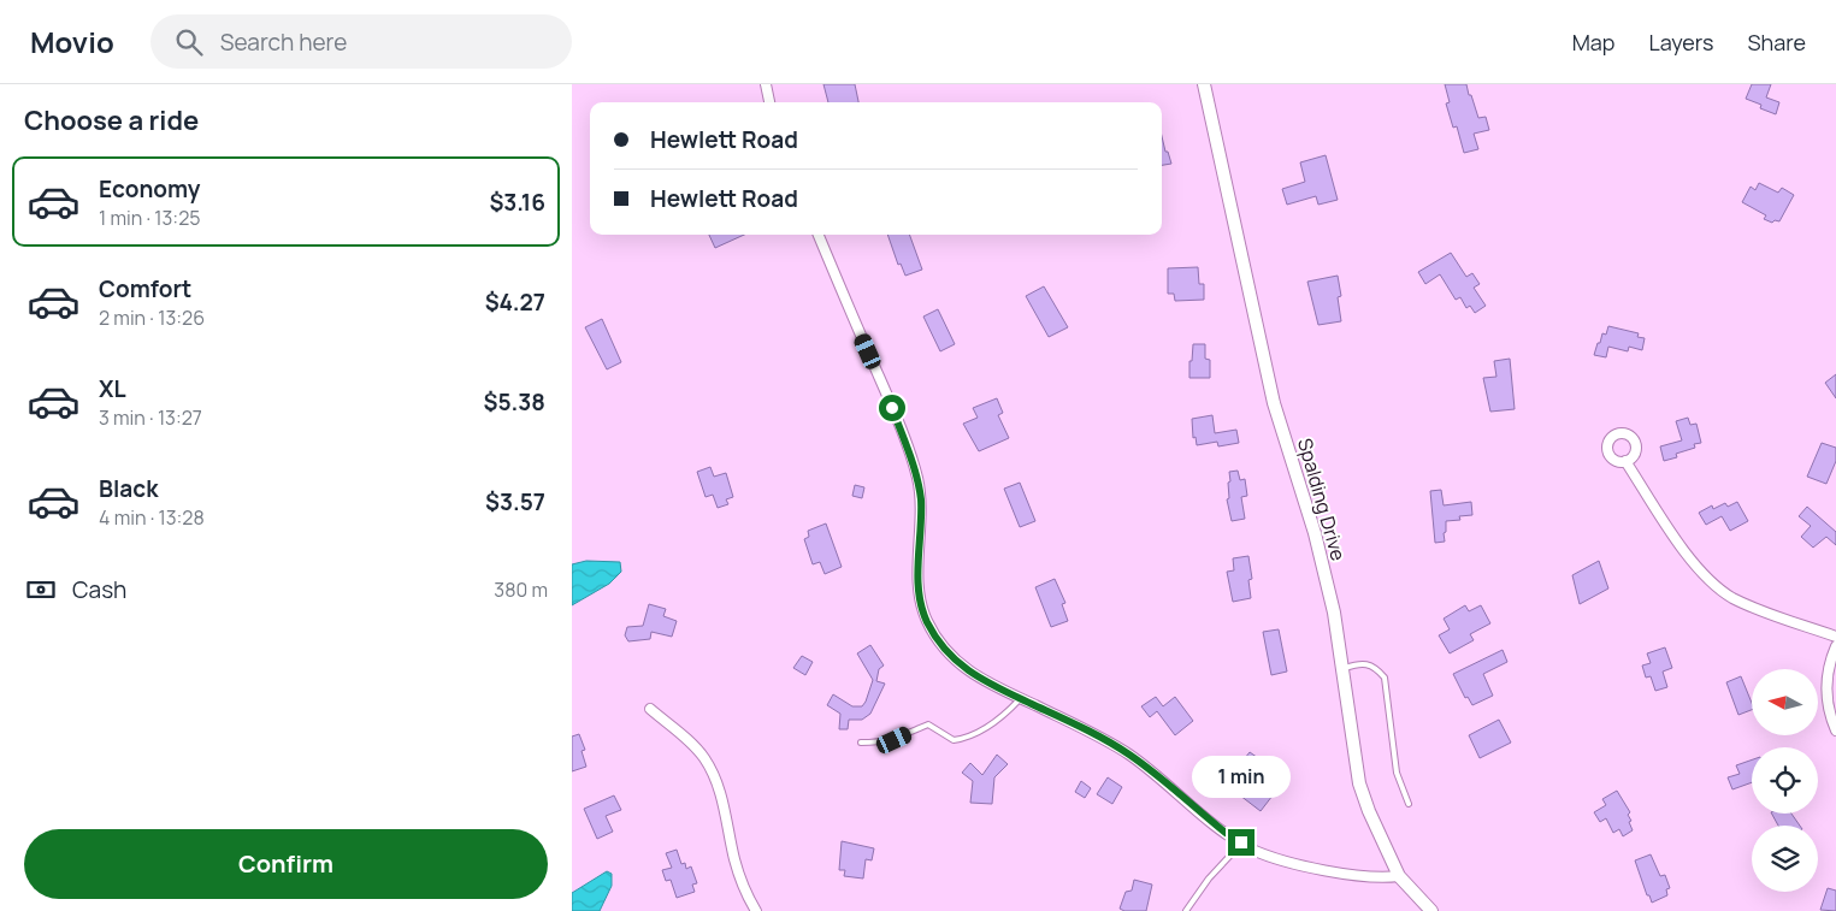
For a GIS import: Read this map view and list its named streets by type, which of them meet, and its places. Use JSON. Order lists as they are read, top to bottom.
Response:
{
  "streets": {
    "street": ["Spalding Drive"]
  },
  "north": "left",
  "page": {
    "header": "Movio",
    "search": "Search here",
    "nav": ["Map", "Layers", "Share"],
    "heading": "Choose a ride",
    "banner": ["Hewlett Road", "Hewlett Road"],
    "list": [
      {
        "name": "Economy",
        "note": "1 min · 13:25",
        "value": "$3.16"
      },
      {
        "name": "Comfort",
        "note": "2 min · 13:26",
        "value": "$4.27"
      },
      {
        "name": "XL",
        "note": "3 min · 13:27",
        "value": "$5.38"
      },
      {
        "name": "Black",
        "note": "4 min · 13:28",
        "value": "$3.57"
      }
    ],
    "pay": ["Cash", "380 m"],
    "bubble": "1 min",
    "buttons": "Confirm"
  }
}
